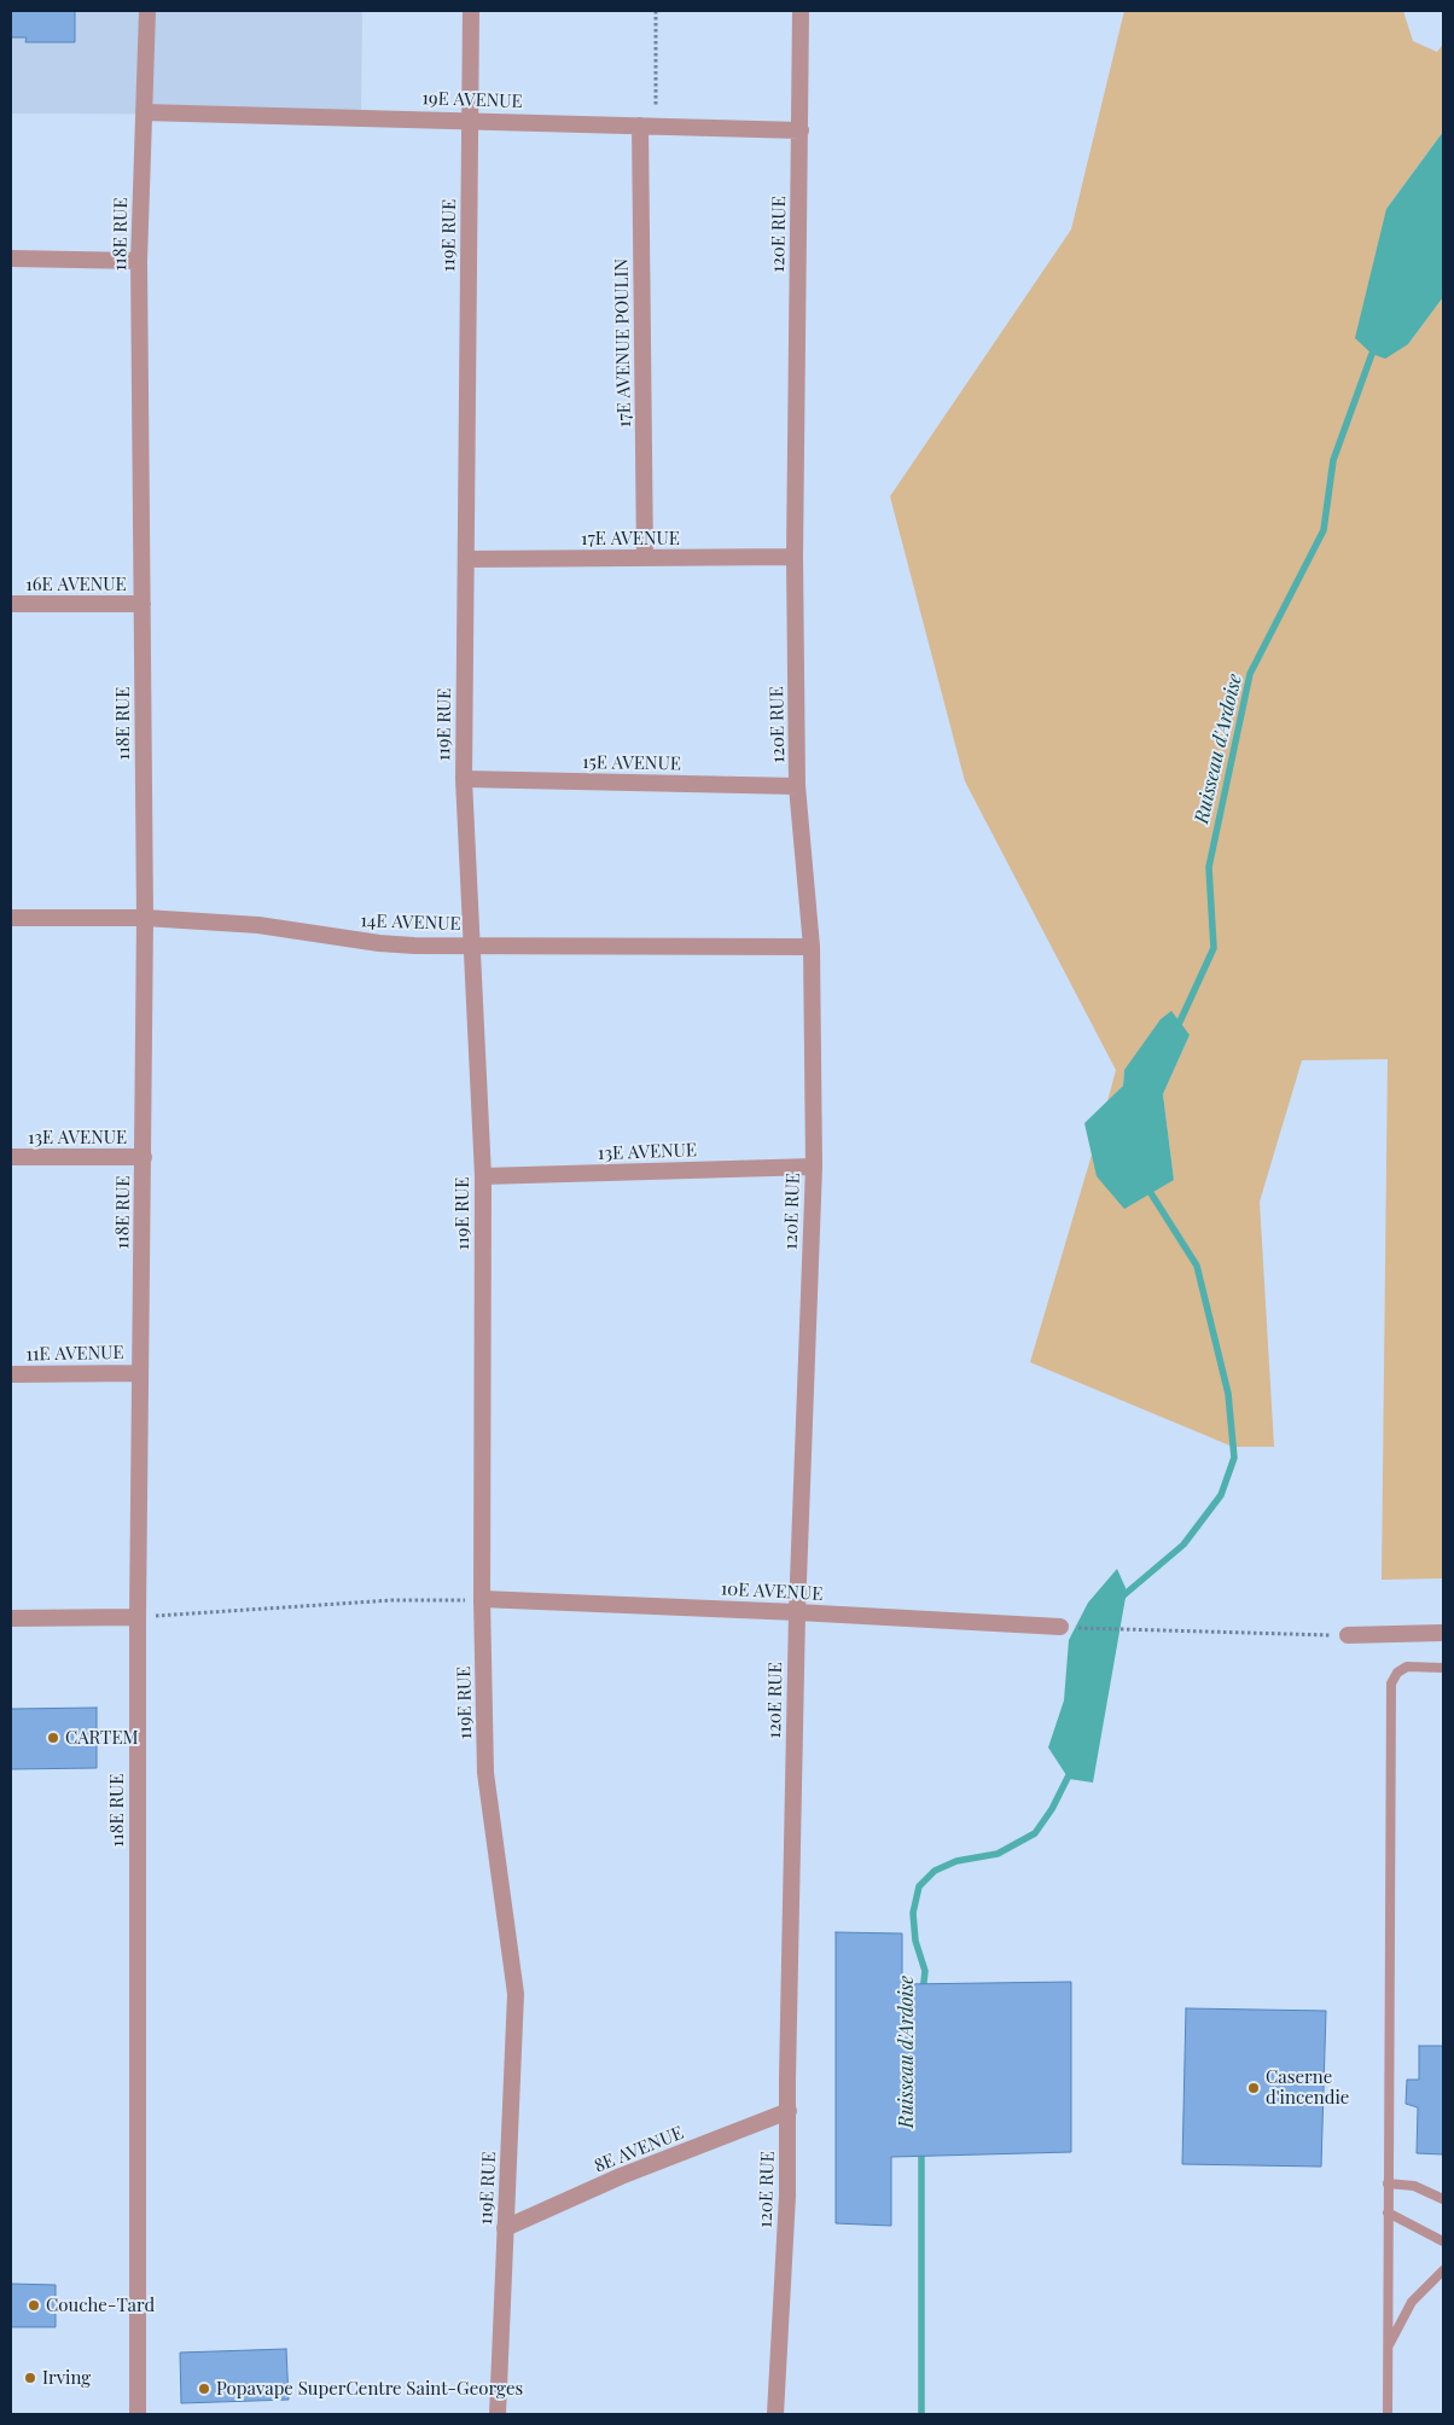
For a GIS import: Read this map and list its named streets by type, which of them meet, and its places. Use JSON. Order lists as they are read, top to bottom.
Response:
{
  "streets": {
    "street": [
      "19E AVENUE",
      "118E RUE",
      "120E RUE",
      "119E RUE",
      "17E AVENUE POULIN",
      "17E AVENUE",
      "16E AVENUE",
      "15E AVENUE",
      "14E AVENUE",
      "13E AVENUE",
      "11E AVENUE",
      "10E AVENUE",
      "8E AVENUE"
    ]
  },
  "crossings": [
    ["19E AVENUE", "118E RUE"],
    ["19E AVENUE", "120E RUE"],
    ["19E AVENUE", "119E RUE"],
    ["19E AVENUE", "17E AVENUE POULIN"],
    ["118E RUE", "16E AVENUE"],
    ["118E RUE", "14E AVENUE"],
    ["118E RUE", "13E AVENUE"],
    ["118E RUE", "11E AVENUE"],
    ["120E RUE", "17E AVENUE"],
    ["120E RUE", "15E AVENUE"],
    ["120E RUE", "14E AVENUE"],
    ["120E RUE", "13E AVENUE"],
    ["120E RUE", "10E AVENUE"],
    ["120E RUE", "8E AVENUE"],
    ["119E RUE", "17E AVENUE"],
    ["119E RUE", "15E AVENUE"],
    ["119E RUE", "14E AVENUE"],
    ["119E RUE", "13E AVENUE"],
    ["119E RUE", "10E AVENUE"],
    ["119E RUE", "8E AVENUE"],
    ["17E AVENUE POULIN", "17E AVENUE"]
  ],
  "water": ["Ruisseau d'Ardoise"],
  "places": [
    "CARTEM",
    "Caserne d'incendie",
    "Couche-Tard",
    "Irving",
    "Popavape SuperCentre Saint-Georges"
  ]
}
